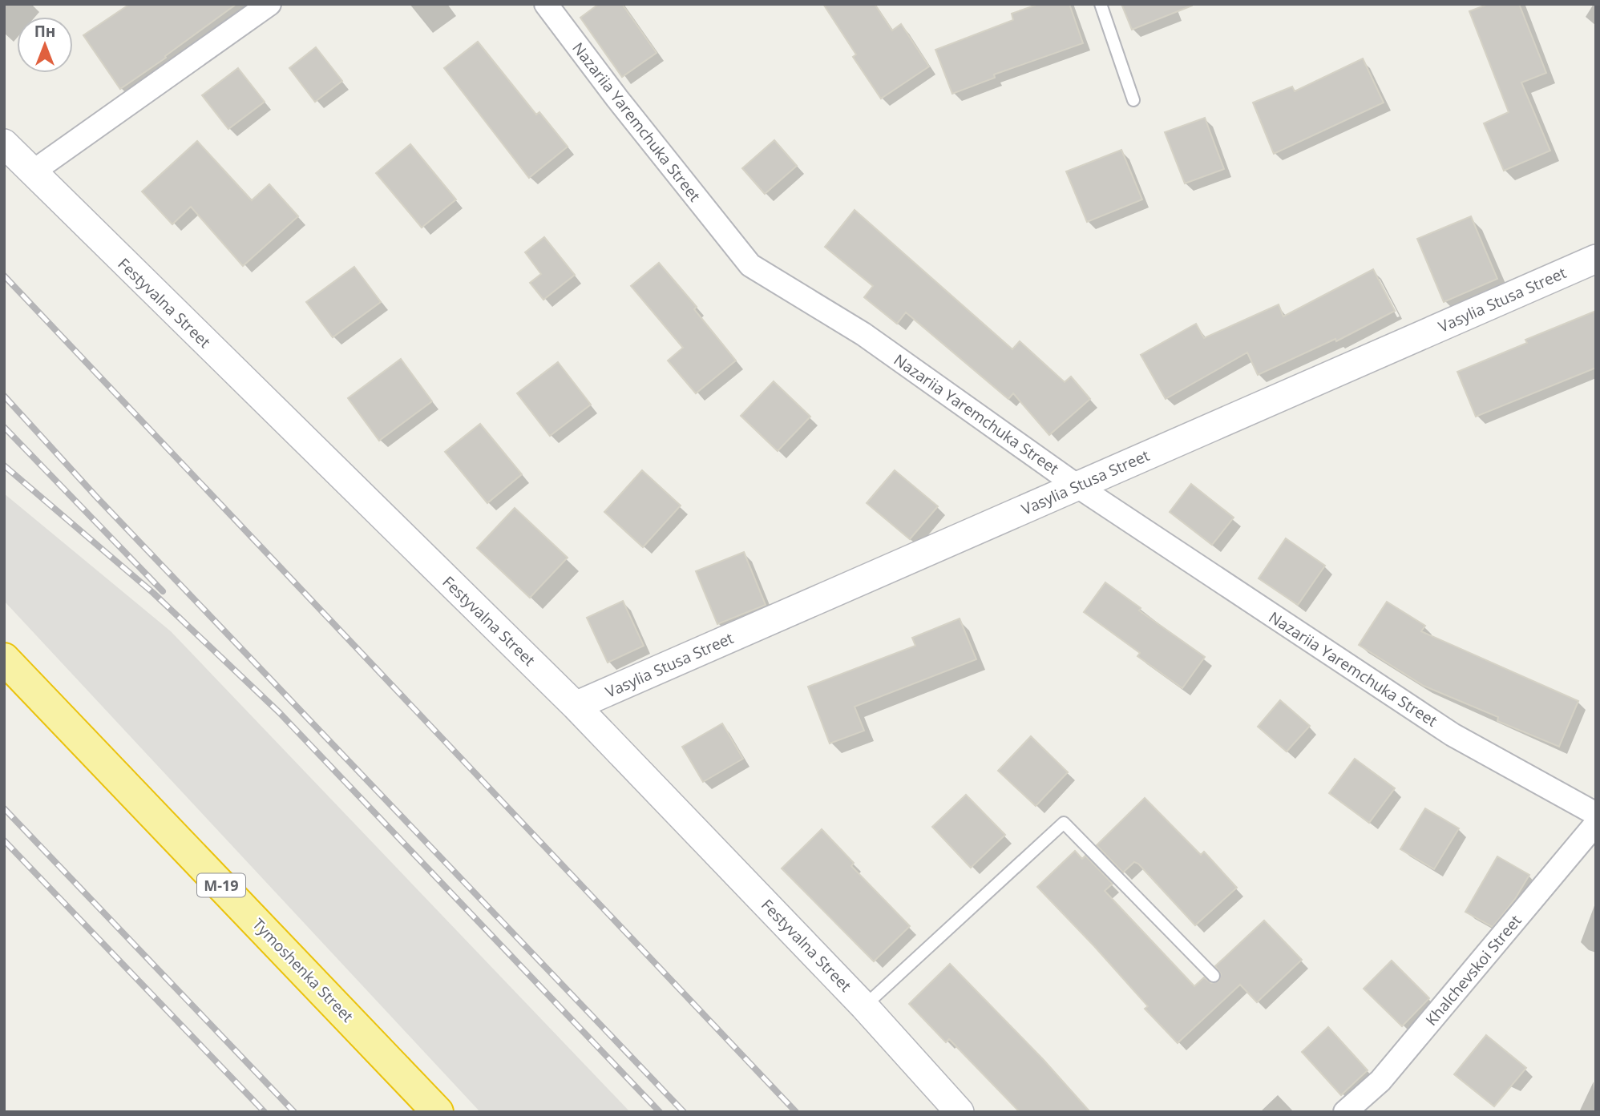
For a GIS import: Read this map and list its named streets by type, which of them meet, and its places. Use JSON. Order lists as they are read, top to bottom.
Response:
{
  "streets": {
    "highway": ["М-19", "Tymoshenka Street"],
    "street": [
      "Nazariia Yaremchuka Street",
      "Vasylia Stusa Street",
      "Festyvalna Street",
      "Khalchevskoi Street"
    ]
  },
  "crossings": [
    ["Nazariia Yaremchuka Street", "Vasylia Stusa Street"],
    ["Vasylia Stusa Street", "Festyvalna Street"]
  ],
  "north": "top"
}
